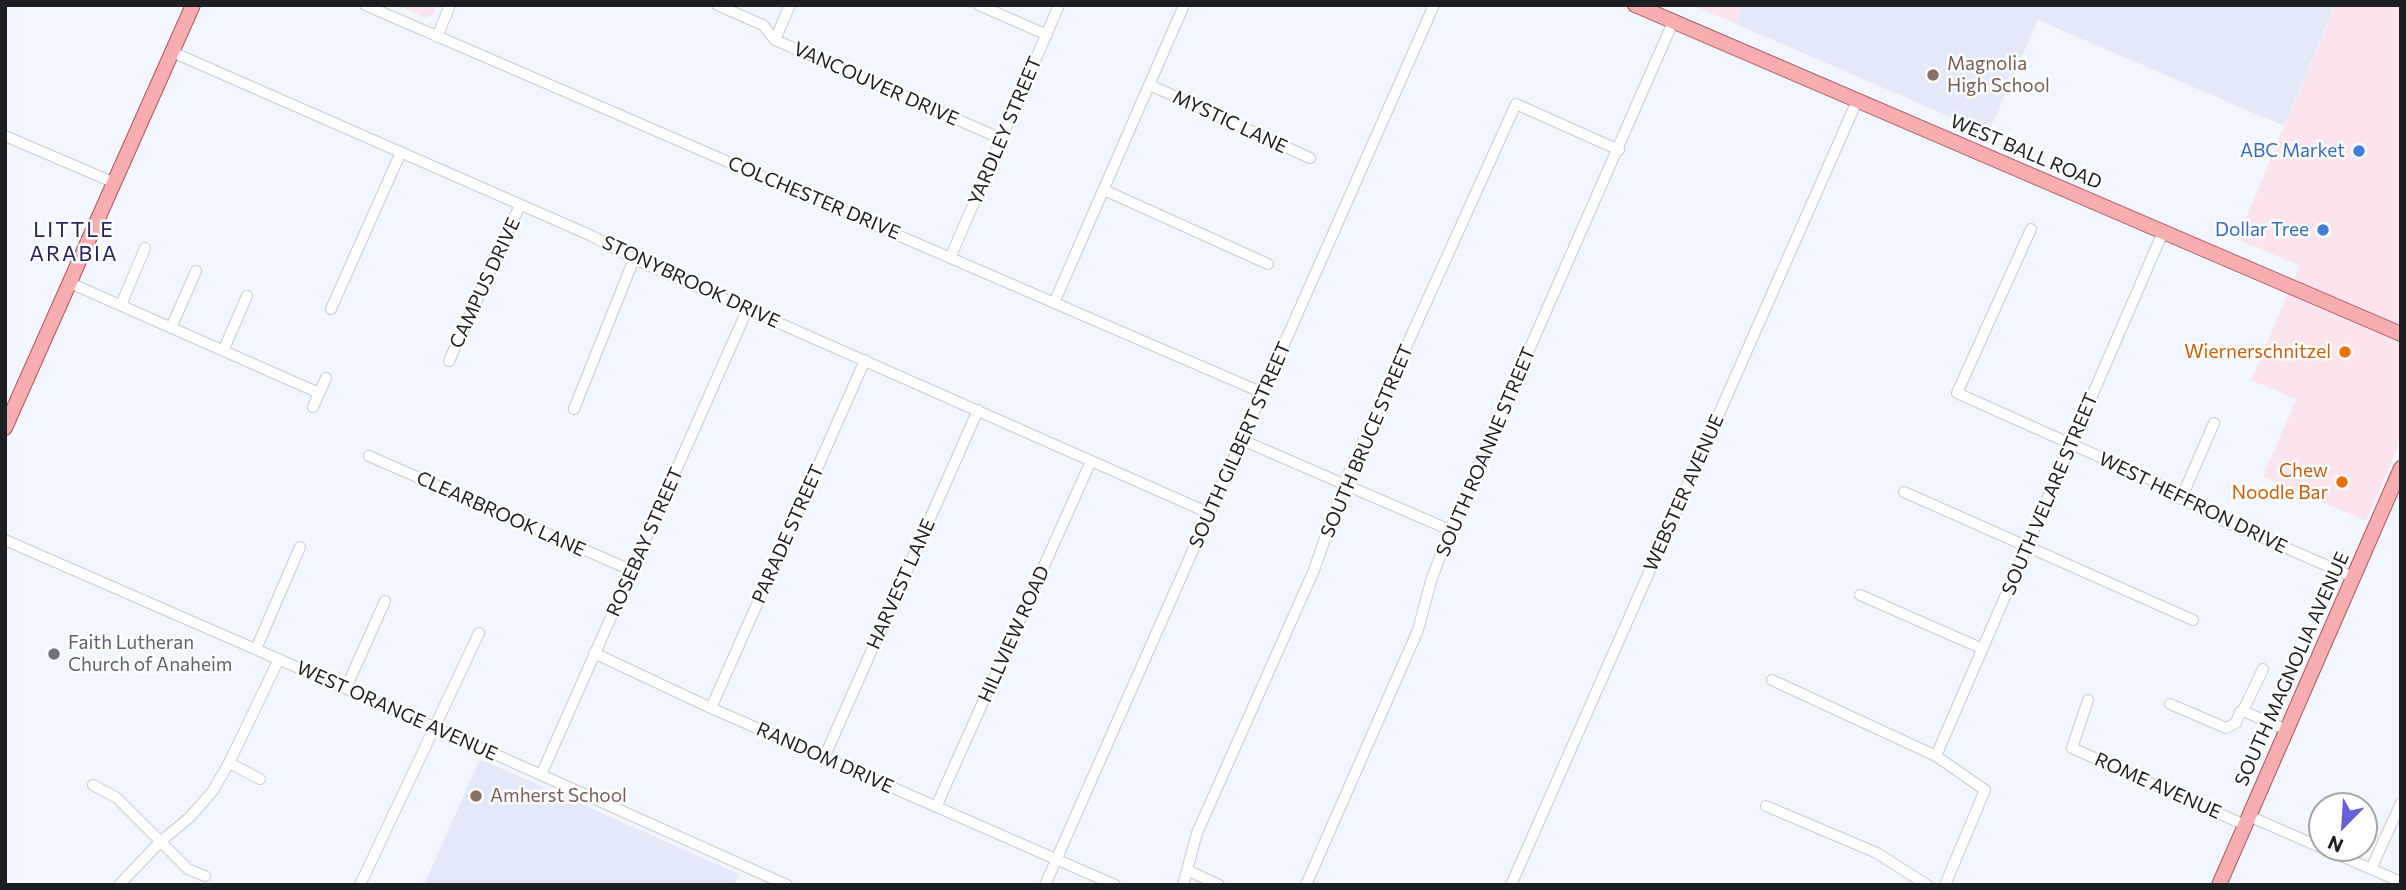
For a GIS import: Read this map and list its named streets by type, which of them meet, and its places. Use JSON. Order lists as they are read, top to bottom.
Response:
{
  "streets": {
    "main road": ["WEST BALL ROAD", "SOUTH MAGNOLIA AVENUE"],
    "street": [
      "VANCOUVER DRIVE",
      "MYSTIC LANE",
      "YARDLEY STREET",
      "COLCHESTER DRIVE",
      "STONYBROOK DRIVE",
      "CAMPUS DRIVE",
      "SOUTH BRUCE STREET",
      "SOUTH GILBERT STREET",
      "SOUTH ROANNE STREET",
      "WEBSTER AVENUE",
      "SOUTH VELARE STREET",
      "WEST HEFFRON DRIVE",
      "CLEARBROOK LANE",
      "PARADE STREET",
      "ROSEBAY STREET",
      "HARVEST LANE",
      "HILLVIEW ROAD",
      "WEST ORANGE AVENUE",
      "RANDOM DRIVE",
      "ROME AVENUE"
    ]
  },
  "crossings": [
    ["VANCOUVER DRIVE", "YARDLEY STREET"],
    ["YARDLEY STREET", "COLCHESTER DRIVE"],
    ["WEST BALL ROAD", "SOUTH ROANNE STREET"],
    ["WEST BALL ROAD", "WEBSTER AVENUE"],
    ["WEST BALL ROAD", "SOUTH VELARE STREET"],
    ["COLCHESTER DRIVE", "SOUTH GILBERT STREET"],
    ["STONYBROOK DRIVE", "CAMPUS DRIVE"],
    ["STONYBROOK DRIVE", "SOUTH GILBERT STREET"],
    ["STONYBROOK DRIVE", "PARADE STREET"],
    ["STONYBROOK DRIVE", "ROSEBAY STREET"],
    ["STONYBROOK DRIVE", "HARVEST LANE"],
    ["STONYBROOK DRIVE", "HILLVIEW ROAD"],
    ["SOUTH BRUCE STREET", "SOUTH ROANNE STREET"],
    ["SOUTH GILBERT STREET", "RANDOM DRIVE"],
    ["SOUTH VELARE STREET", "WEST HEFFRON DRIVE"],
    ["WEST HEFFRON DRIVE", "SOUTH MAGNOLIA AVENUE"],
    ["CLEARBROOK LANE", "ROSEBAY STREET"],
    ["PARADE STREET", "RANDOM DRIVE"],
    ["ROSEBAY STREET", "WEST ORANGE AVENUE"],
    ["ROSEBAY STREET", "RANDOM DRIVE"],
    ["HARVEST LANE", "RANDOM DRIVE"],
    ["HILLVIEW ROAD", "RANDOM DRIVE"],
    ["SOUTH MAGNOLIA AVENUE", "ROME AVENUE"]
  ],
  "districts": ["LITTLE ARABIA"],
  "places": [
    "Magnolia High School",
    "ABC Market",
    "Dollar Tree",
    "Wiernerschnitzel",
    "Chew Noodle Bar",
    "Faith Lutheran Church of Anaheim",
    "Amherst School"
  ],
  "north": "bottom left"
}
